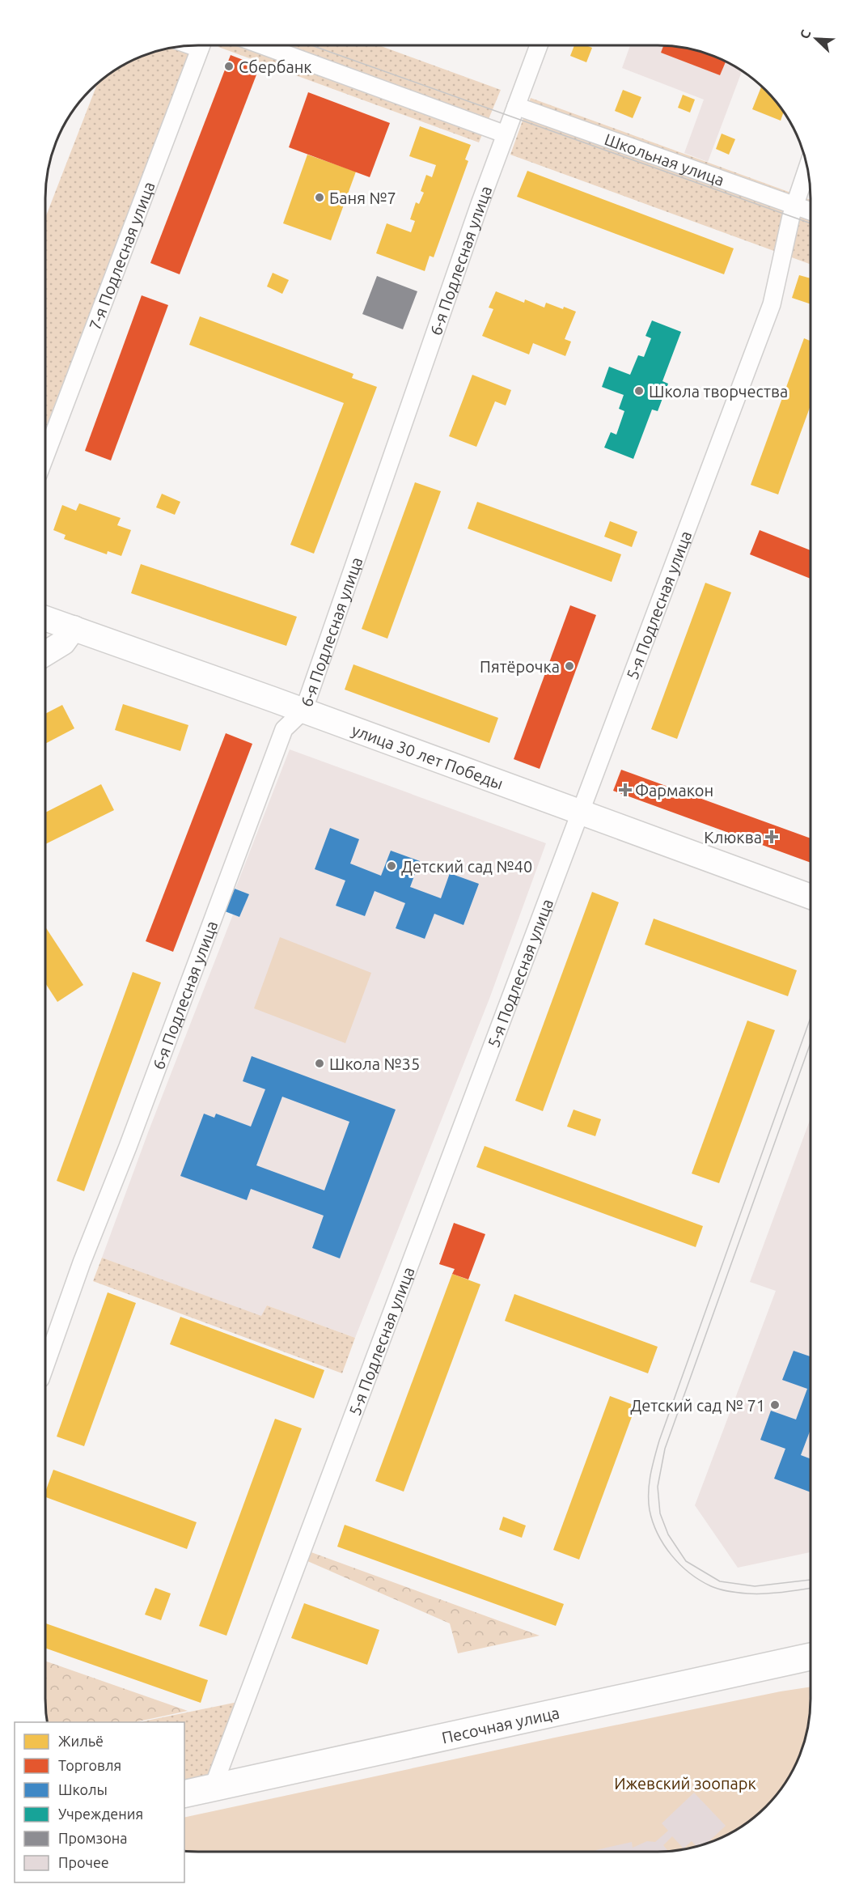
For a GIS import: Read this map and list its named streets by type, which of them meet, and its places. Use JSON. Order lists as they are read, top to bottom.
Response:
{
  "streets": {
    "main road": ["улица 30 лет Победы", "Песочная улица"],
    "street": [
      "Школьная улица",
      "7-я Подлесная улица",
      "6-я Подлесная улица",
      "5-я Подлесная улица"
    ]
  },
  "crossings": [
    ["Школьная улица", "6-я Подлесная улица"],
    ["Школьная улица", "5-я Подлесная улица"],
    ["6-я Подлесная улица", "улица 30 лет Победы"],
    ["5-я Подлесная улица", "улица 30 лет Победы"],
    ["5-я Подлесная улица", "Песочная улица"]
  ],
  "parks": ["Ижевский зоопарк"],
  "places": {
    "other": [
      "Сбербанк",
      "Баня №7",
      "Школа творчества",
      "Пятёрочка",
      "Детский сад №40",
      "Школа №35",
      "Детский сад № 71"
    ],
    "health": ["Фармакон", "Клюква"]
  },
  "legend": [
    "Жильё",
    "Торговля",
    "Школы",
    "Учреждения",
    "Промзона",
    "Прочее"
  ],
  "north": "top left"
}
